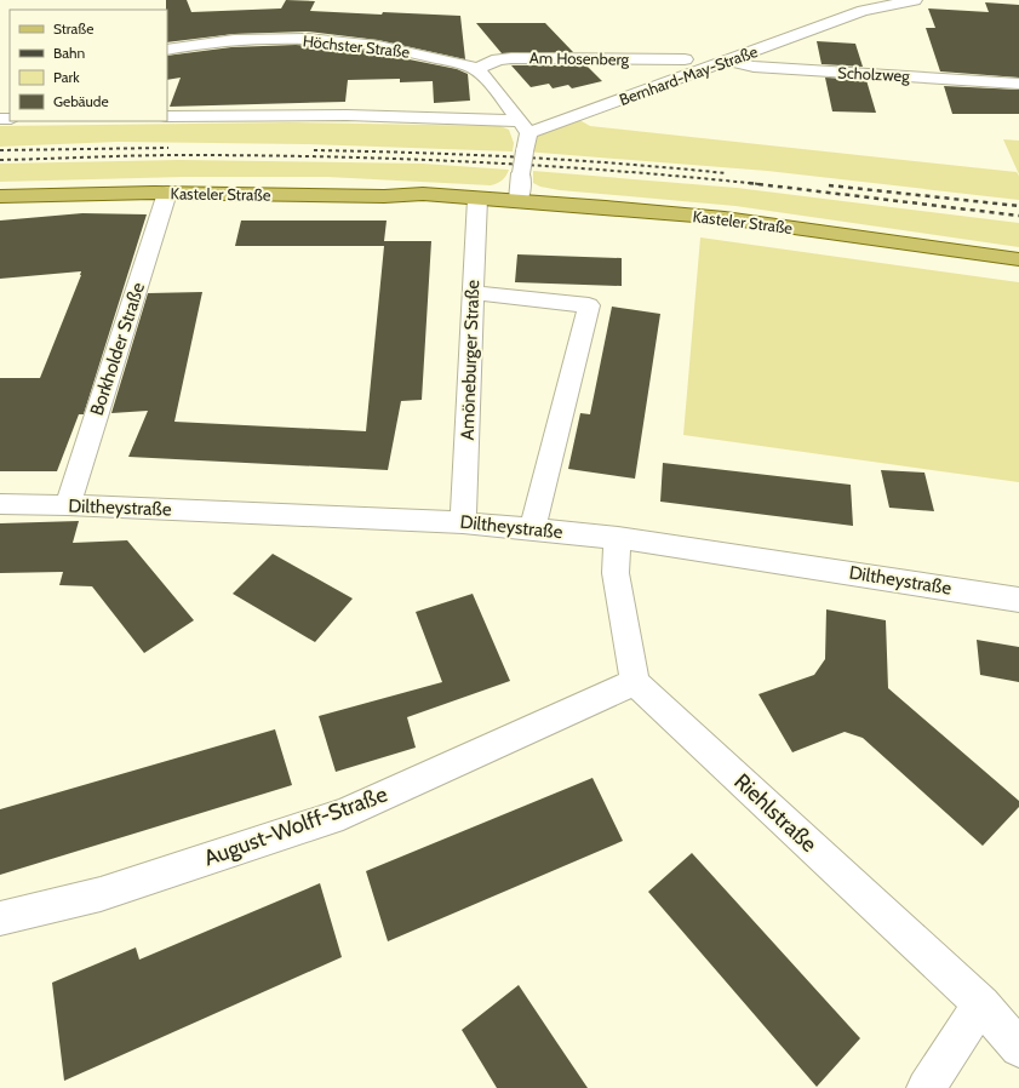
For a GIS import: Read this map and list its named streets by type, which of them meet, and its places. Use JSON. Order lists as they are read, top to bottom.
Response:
{
  "streets": {
    "main road": ["Kasteler Straße"],
    "street": [
      "Höchster Straße",
      "Am Hosenberg",
      "Scholzweg",
      "Bernhard-May-Straße",
      "Borkholder Straße",
      "Amöneburger Straße",
      "Diltheystraße",
      "Riehlstraße",
      "August-Wolff-Straße"
    ]
  },
  "crossings": [
    ["Höchster Straße", "Am Hosenberg"],
    ["Scholzweg", "Bernhard-May-Straße"],
    ["Kasteler Straße", "Borkholder Straße"],
    ["Kasteler Straße", "Amöneburger Straße"],
    ["Borkholder Straße", "Diltheystraße"],
    ["Amöneburger Straße", "Diltheystraße"],
    ["Riehlstraße", "August-Wolff-Straße"]
  ],
  "legend": [
    "Straße",
    "Bahn",
    "Park",
    "Gebäude"
  ]
}
